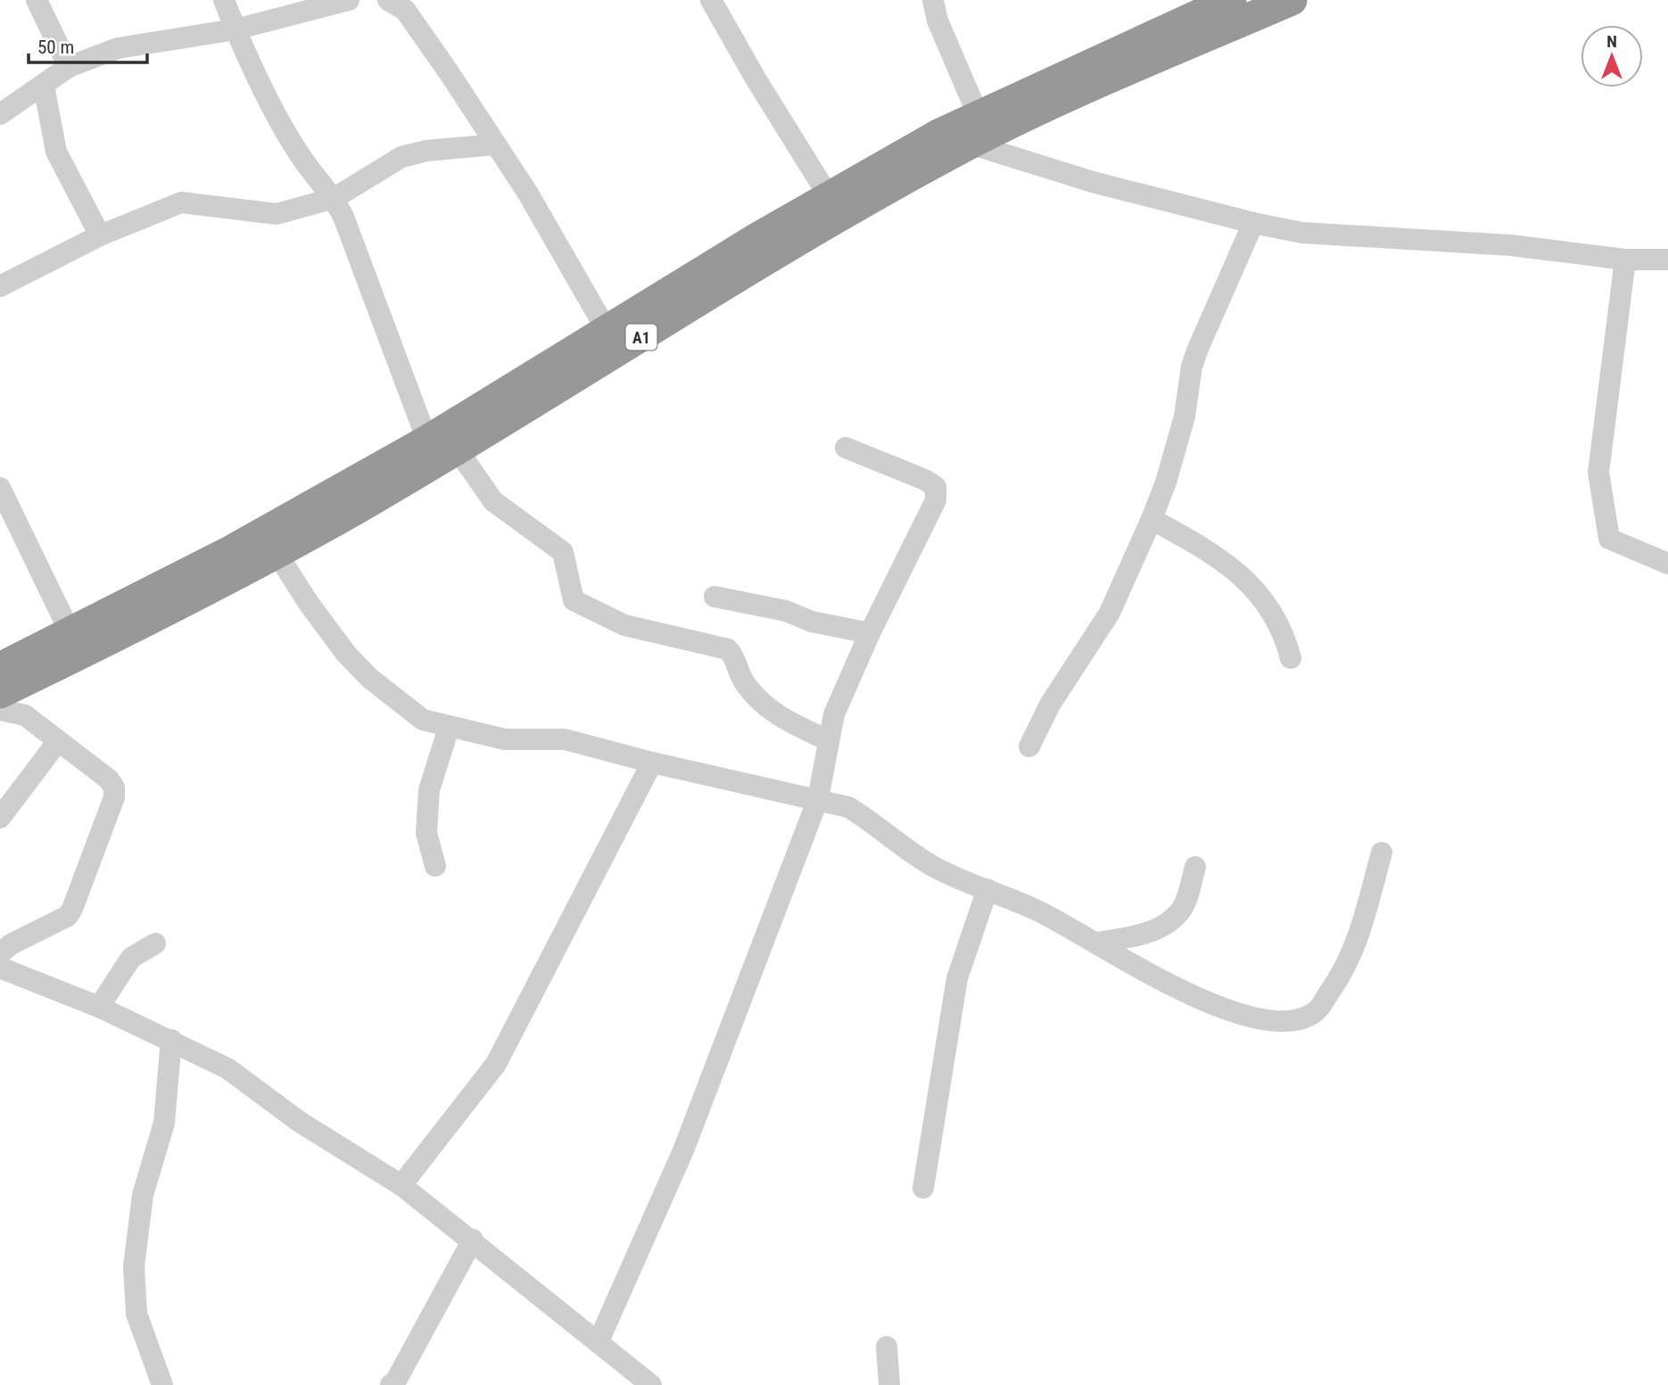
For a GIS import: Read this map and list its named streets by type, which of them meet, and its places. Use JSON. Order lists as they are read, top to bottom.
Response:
{
  "streets": {
    "highway": ["A1"]
  },
  "scale_bar": "50 m",
  "north": "top"
}
